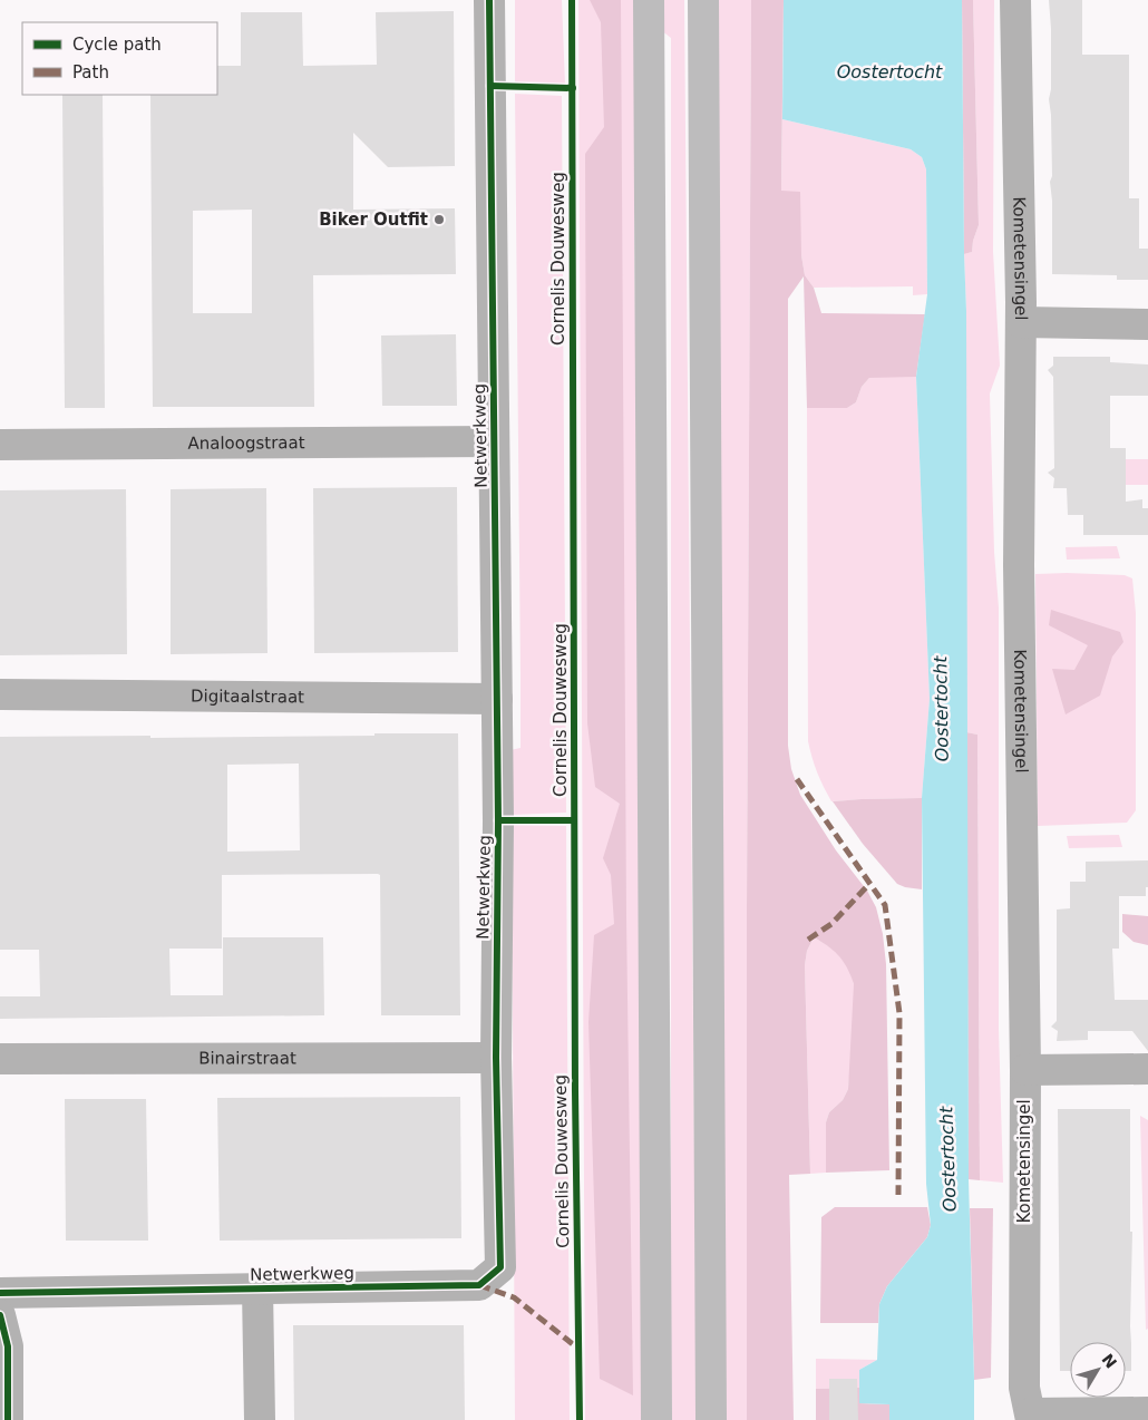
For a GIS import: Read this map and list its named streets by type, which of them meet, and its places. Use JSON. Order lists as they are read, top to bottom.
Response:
{
  "streets": {
    "street": [
      "Kometensingel",
      "Netwerkweg",
      "Analoogstraat",
      "Digitaalstraat",
      "Binairstraat"
    ],
    "cycle path": ["Cornelis Douwesweg"]
  },
  "crossings": [
    ["Netwerkweg", "Analoogstraat"],
    ["Netwerkweg", "Digitaalstraat"],
    ["Netwerkweg", "Binairstraat"]
  ],
  "water": ["Oostertocht"],
  "places": ["Biker Outfit"],
  "legend": ["Cycle path", "Path"],
  "north": "top right"
}
